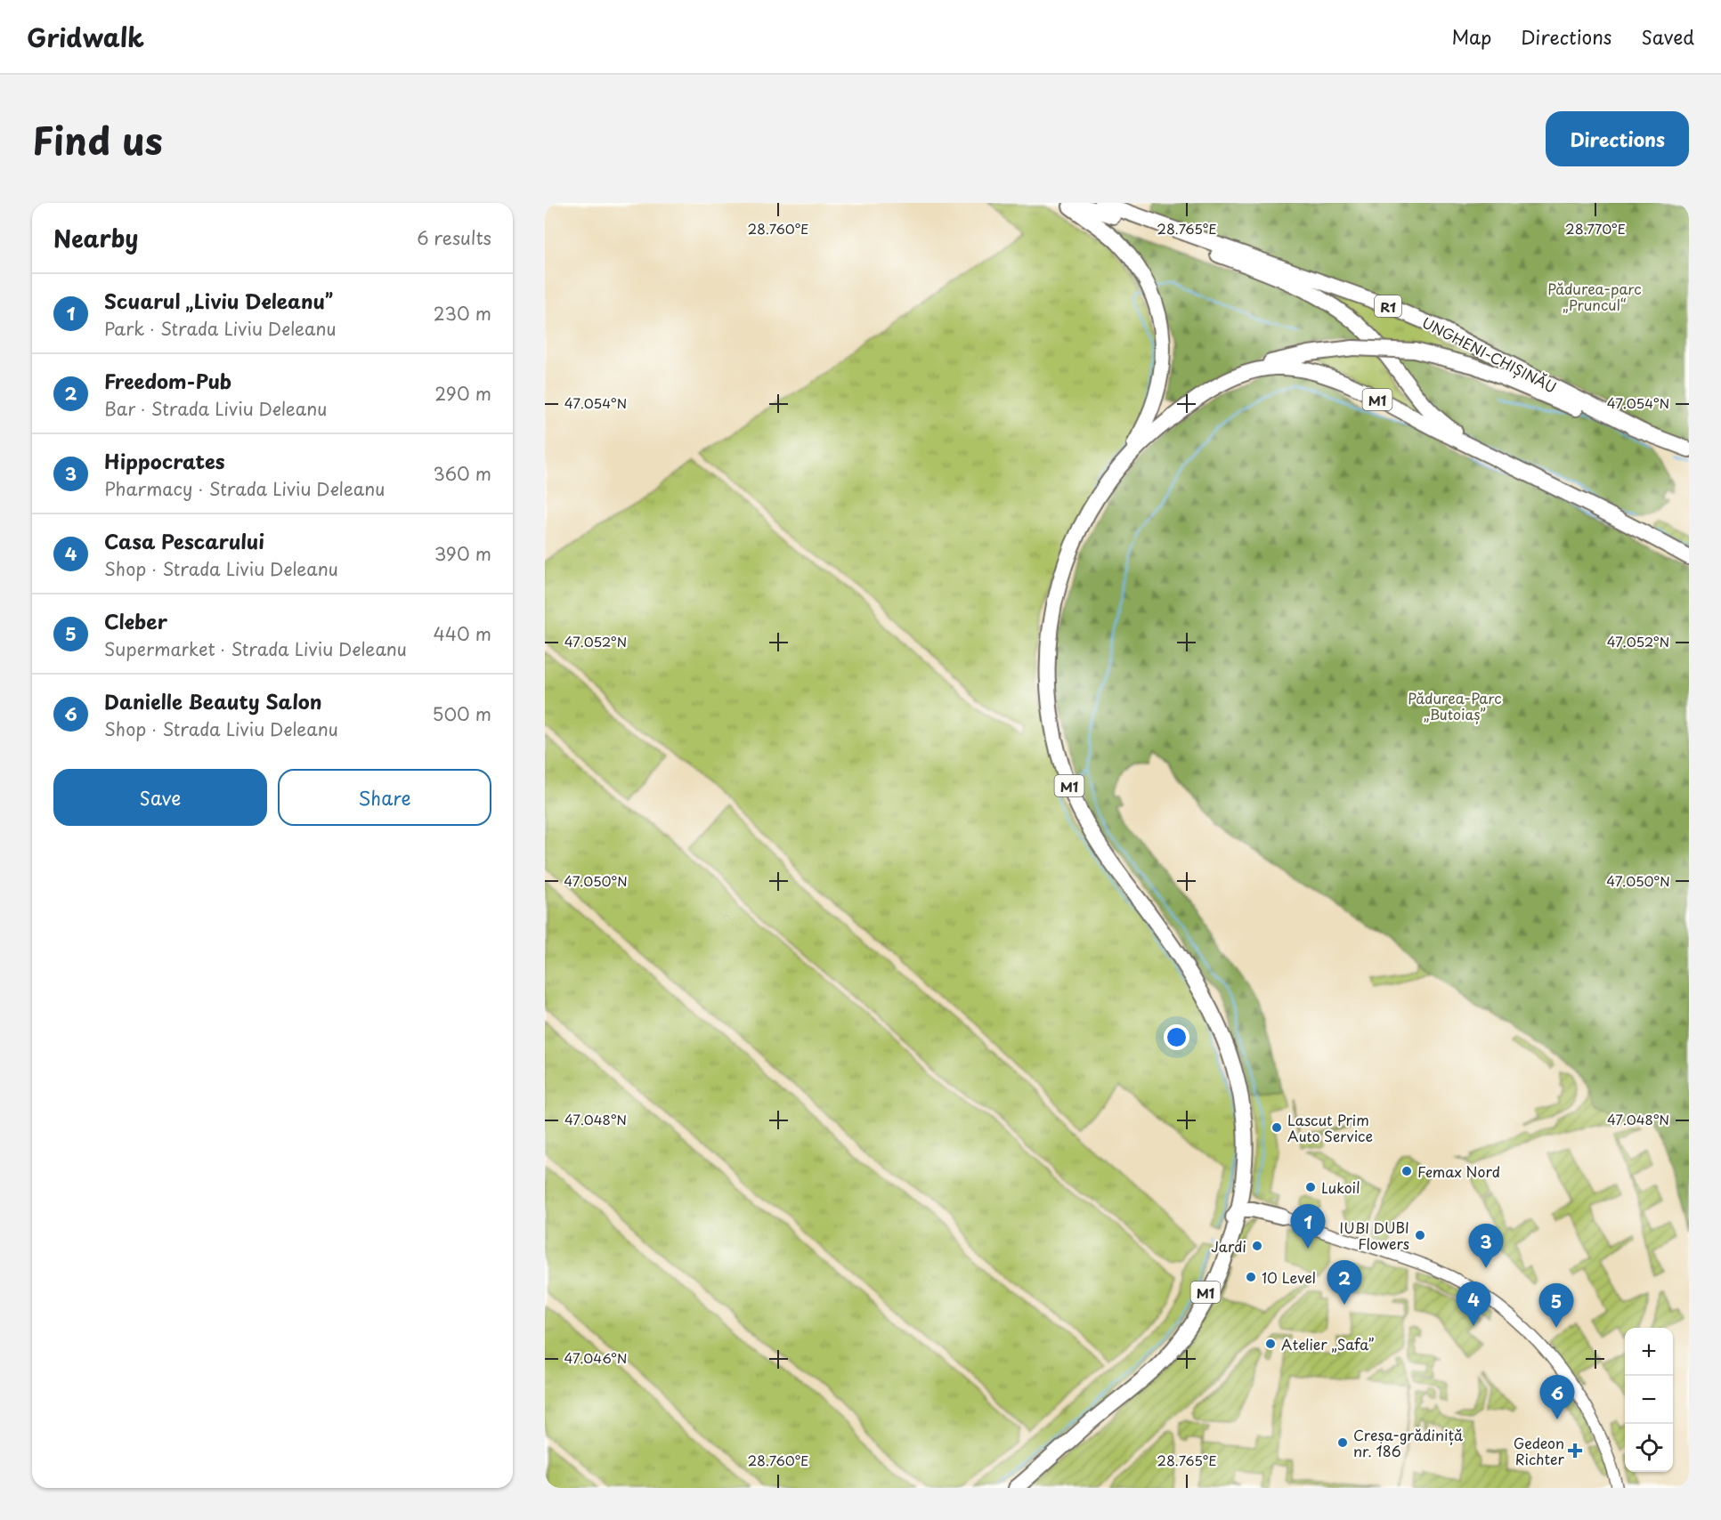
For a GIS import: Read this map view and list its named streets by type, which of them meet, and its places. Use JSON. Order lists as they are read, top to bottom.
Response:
{
  "streets": {
    "highway": ["R1", "UNGHENI-CHIȘINĂU", "M1"]
  },
  "crossings": [
    ["R1", "UNGHENI-CHIȘINĂU"],
    ["R1", "M1"],
    ["UNGHENI-CHIȘINĂU", "M1"]
  ],
  "parks": ["Pădurea-parc „Pruncul“", "Pădurea-Parc „Butoiaș”"],
  "places": {
    "other": [
      "Lascut Prim Auto Service",
      "Femax Nord",
      "Lukoil",
      "IUBI DUBI Flowers",
      "Jardi",
      "10 Level",
      "Atelier „Safa”",
      "Creșa-grădiniță nr. 186"
    ],
    "health": ["Gedeon Richter"]
  },
  "page": {
    "header": "Gridwalk",
    "nav": ["Map", "Directions", "Saved"],
    "title": "Find us",
    "buttons": [
      "Directions",
      ["Save", "Share"]
    ],
    "heading": ["Nearby", "6 results"],
    "list": [
      {
        "mark": "1",
        "name": "Scuarul „Liviu Deleanu”",
        "note": "Park · Strada Liviu Deleanu",
        "value": "230 m"
      },
      {
        "mark": "2",
        "name": "Freedom-Pub",
        "note": "Bar · Strada Liviu Deleanu",
        "value": "290 m"
      },
      {
        "mark": "3",
        "name": "Hippocrates",
        "note": "Pharmacy · Strada Liviu Deleanu",
        "value": "360 m"
      },
      {
        "mark": "4",
        "name": "Casa Pescarului",
        "note": "Shop · Strada Liviu Deleanu",
        "value": "390 m"
      },
      {
        "mark": "5",
        "name": "Cleber",
        "note": "Supermarket · Strada Liviu Deleanu",
        "value": "440 m"
      },
      {
        "mark": "6",
        "name": "Danielle Beauty Salon",
        "note": "Shop · Strada Liviu Deleanu",
        "value": "500 m"
      }
    ],
    "pins": [
      "1",
      "3",
      "2",
      "4",
      "5",
      "6"
    ],
    "map_buttons": ["+", "−"]
  },
  "coordinates": [
    "28.760°E",
    "28.765°E",
    "28.770°E",
    "47.054°N",
    "47.052°N",
    "47.050°N",
    "47.048°N",
    "47.046°N"
  ]
}
